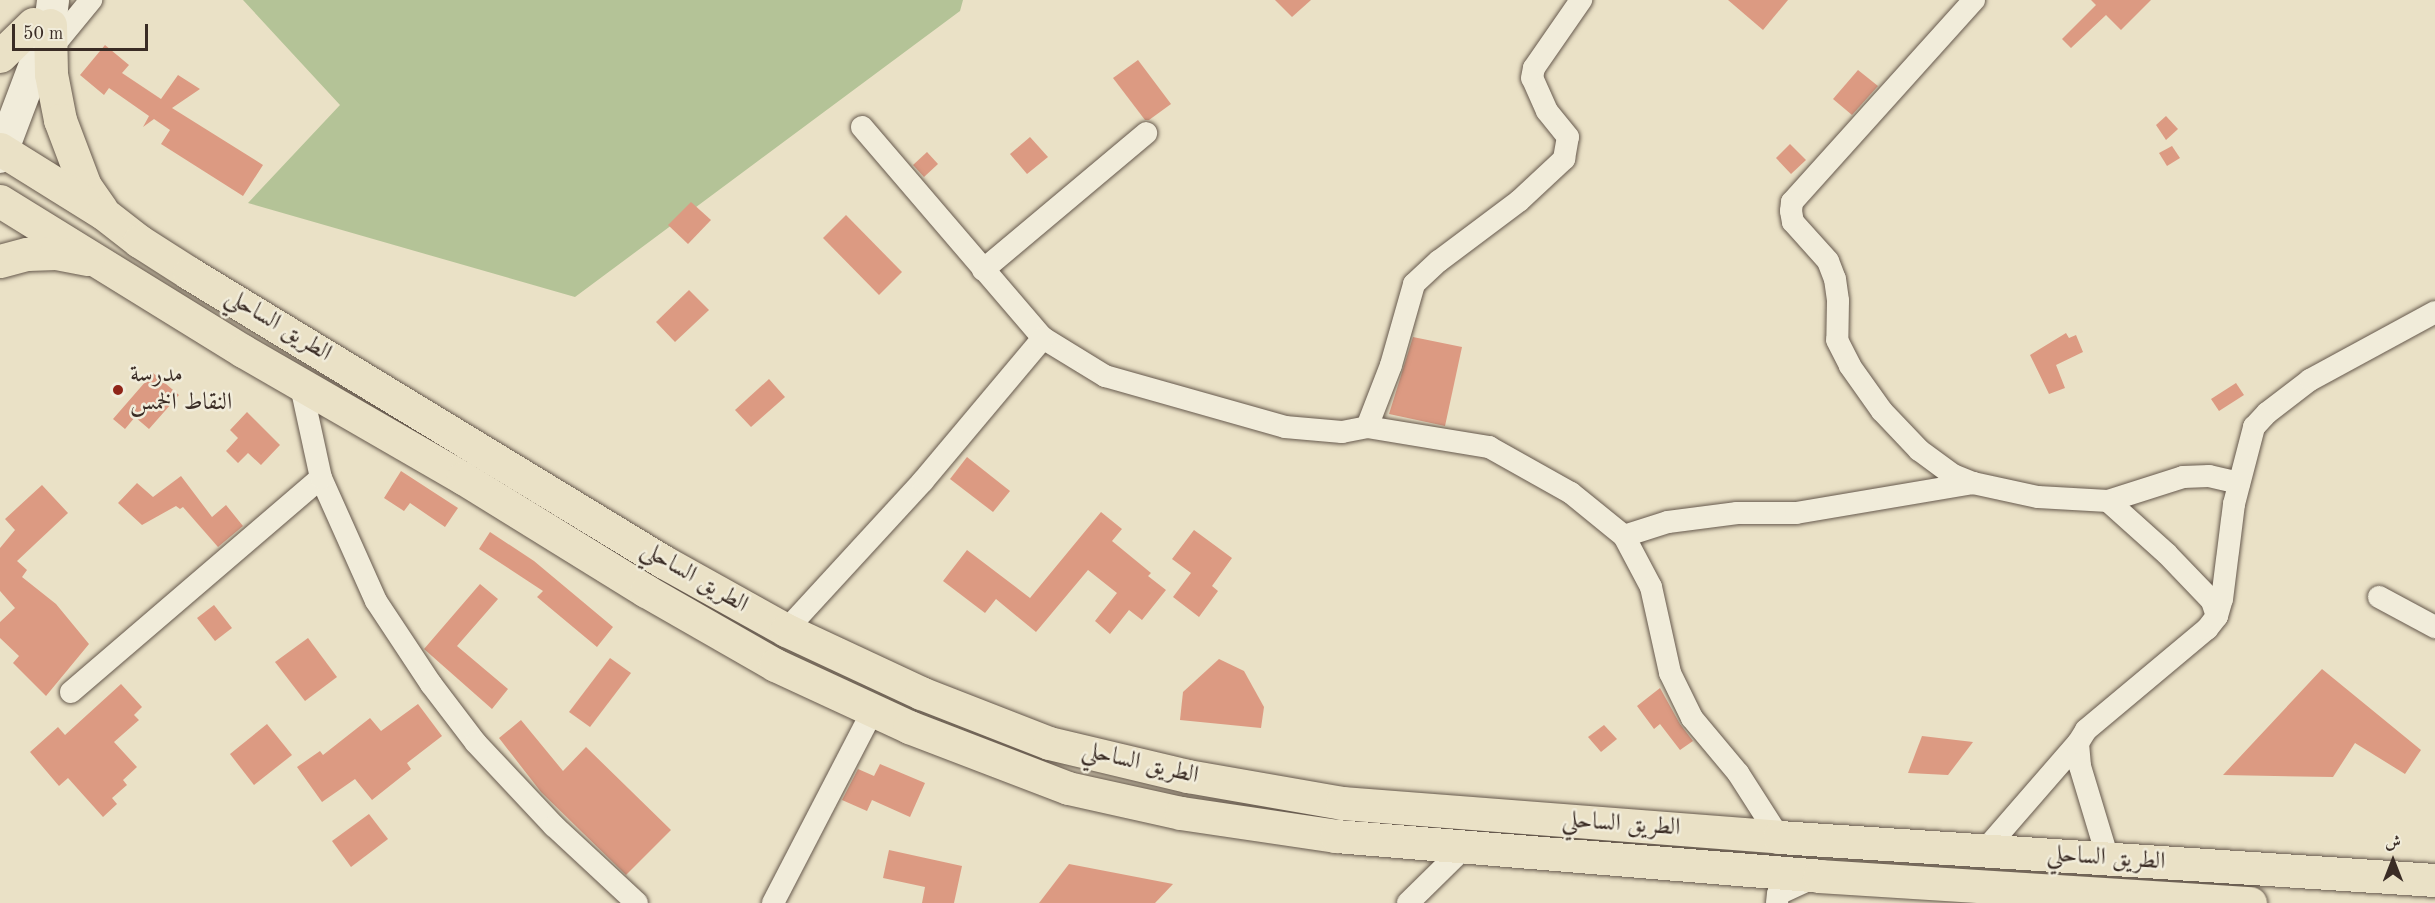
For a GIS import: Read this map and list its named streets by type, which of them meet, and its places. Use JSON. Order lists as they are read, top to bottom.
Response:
{
  "streets": {
    "highway": ["الطريق الساحلي"]
  },
  "places": ["مدرسة النقاط الخمس"],
  "scale_bar": "50 m",
  "north": "top"
}
